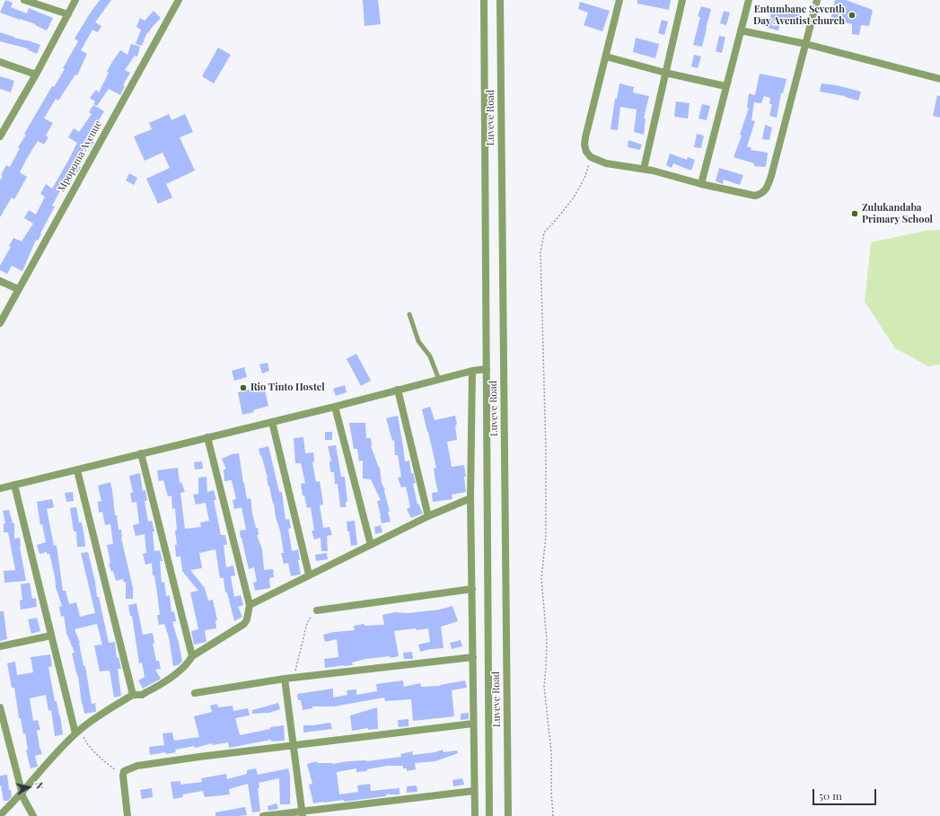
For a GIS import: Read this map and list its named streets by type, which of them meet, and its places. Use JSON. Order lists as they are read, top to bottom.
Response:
{
  "streets": {
    "street": ["Luveve Road", "Mpopoma Avenue"]
  },
  "places": ["Entumbane Seventh Day Aventist church", "Zulukandaba Primary School", "Rio Tinto Hostel"],
  "scale_bar": "50 m",
  "north": "right"
}
